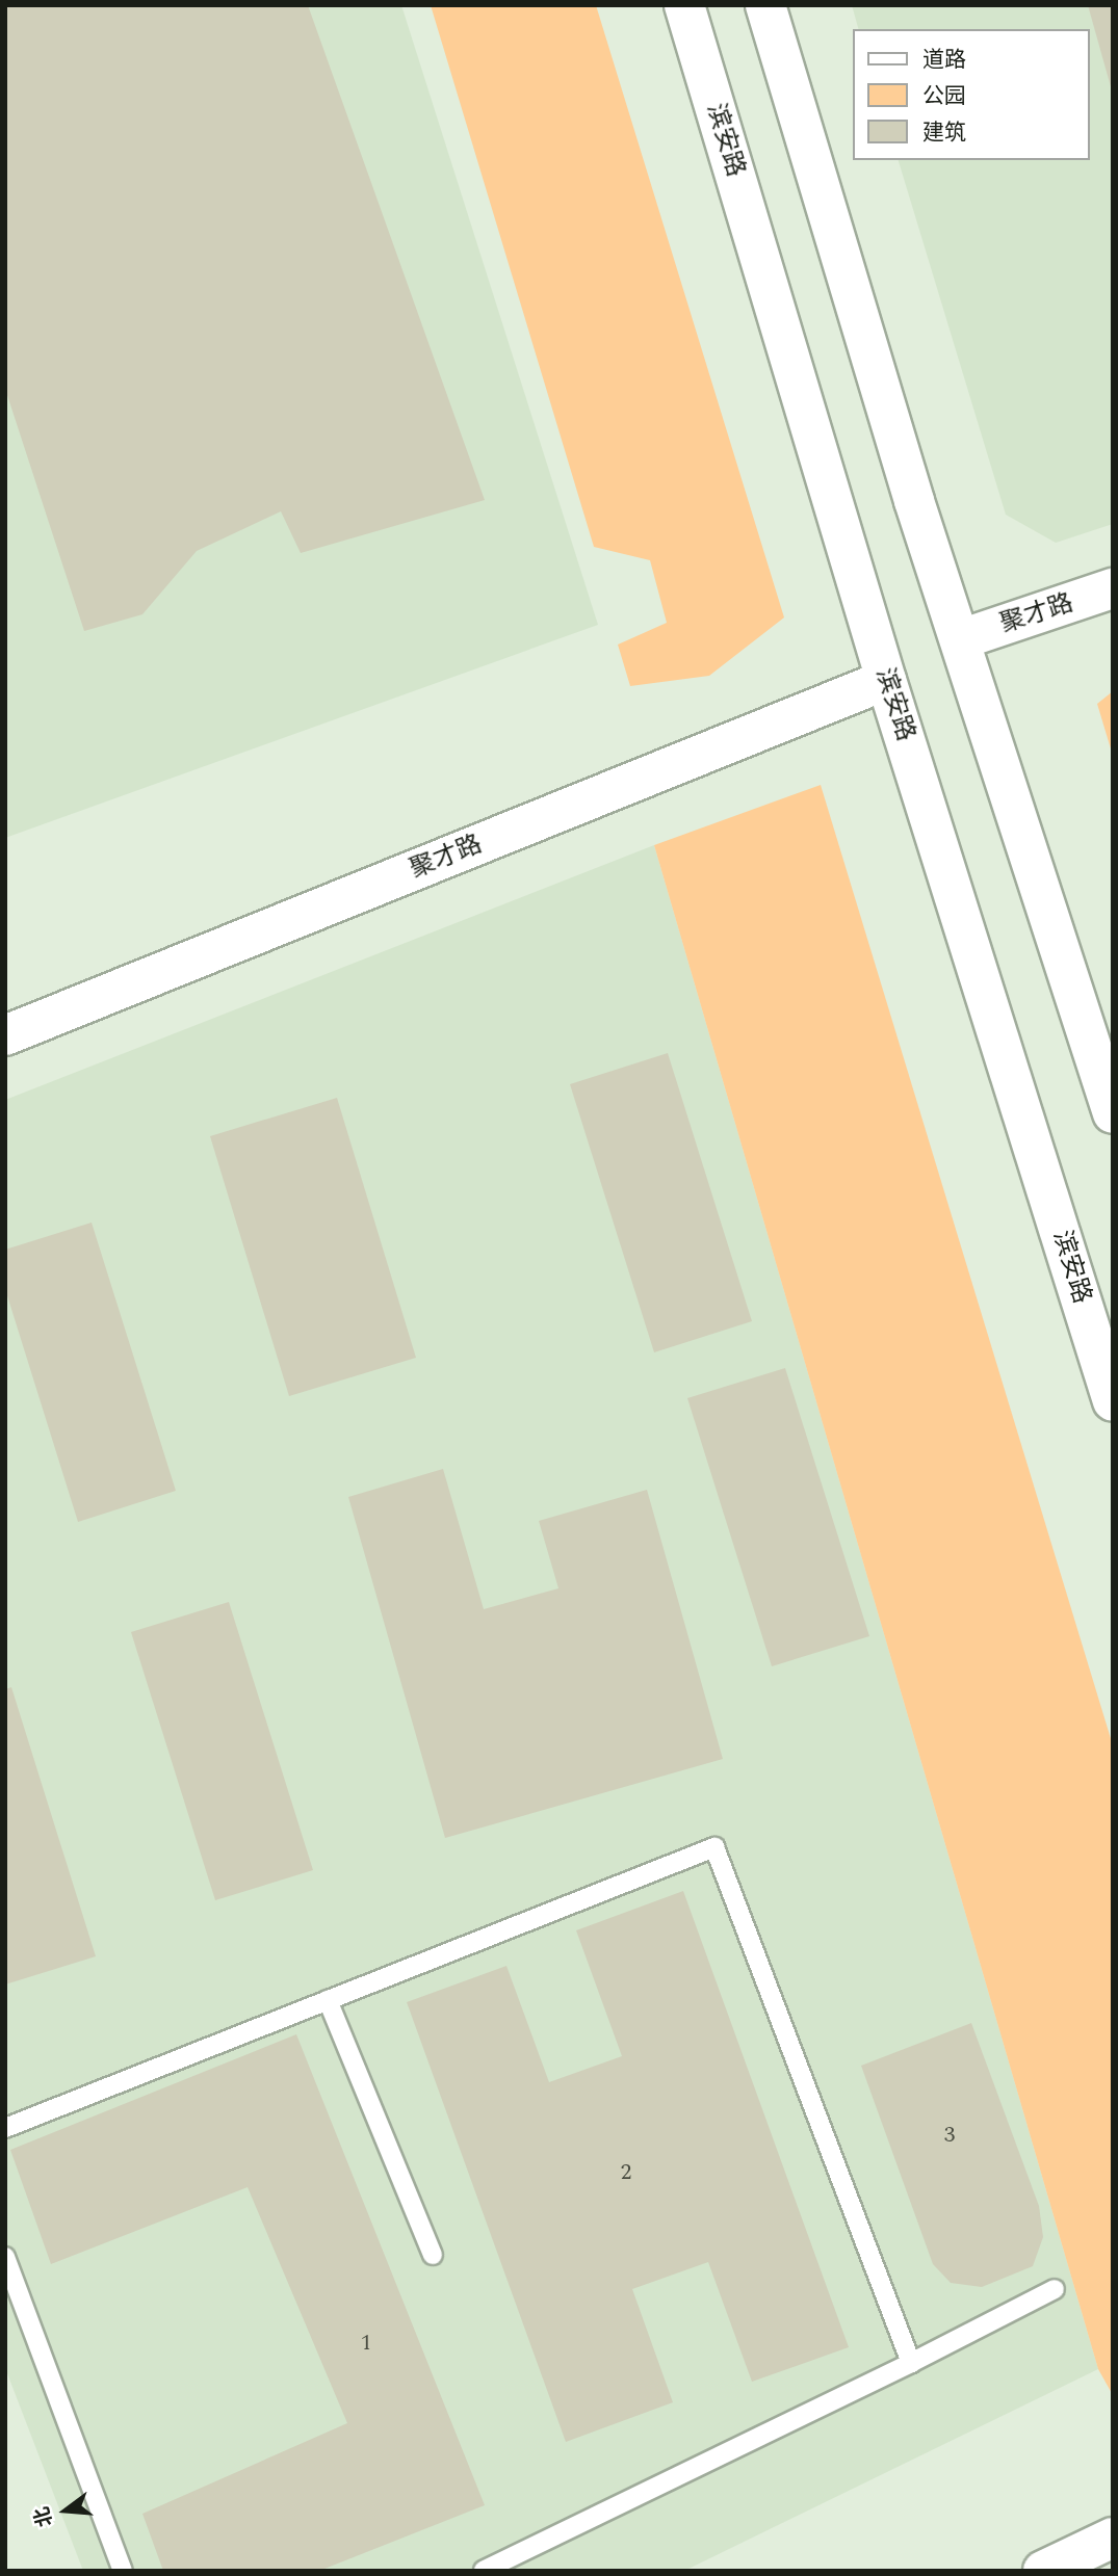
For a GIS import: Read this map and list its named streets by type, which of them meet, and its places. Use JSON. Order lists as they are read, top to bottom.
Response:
{
  "streets": {
    "main road": ["滨安路", "聚才路"]
  },
  "crossings": [
    ["滨安路", "聚才路"]
  ],
  "house_numbers": ["3", "2", "1"],
  "legend": ["道路", "公园", "建筑"],
  "north": "left"
}
